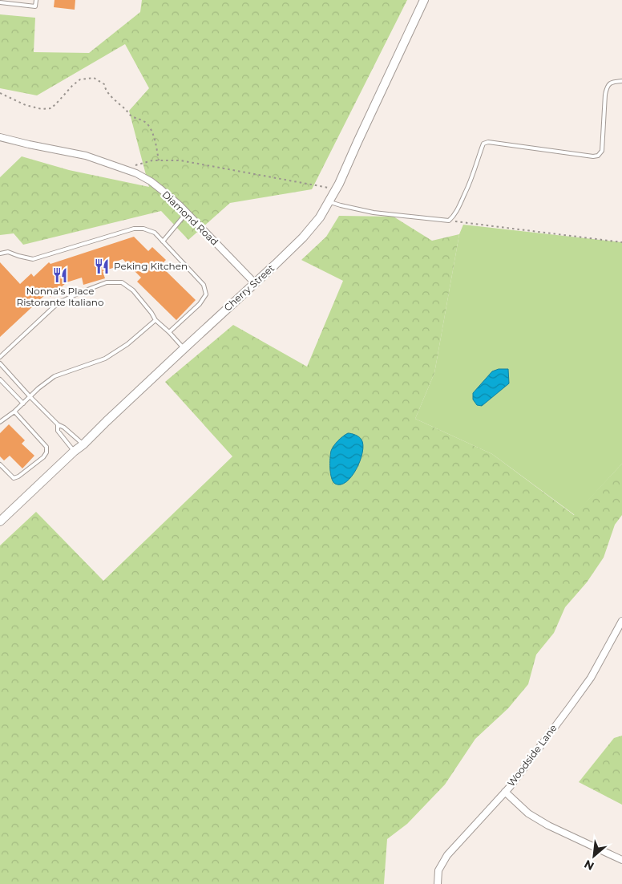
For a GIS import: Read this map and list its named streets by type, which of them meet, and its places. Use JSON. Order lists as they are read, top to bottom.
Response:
{
  "streets": {
    "street": ["Diamond Road", "Cherry Street", "Woodside Lane"]
  },
  "crossings": [
    ["Diamond Road", "Cherry Street"]
  ],
  "places": {
    "restaurant": ["Peking Kitchen", "Nonna's Place Ristorante Italiano"]
  },
  "north": "bottom left"
}
